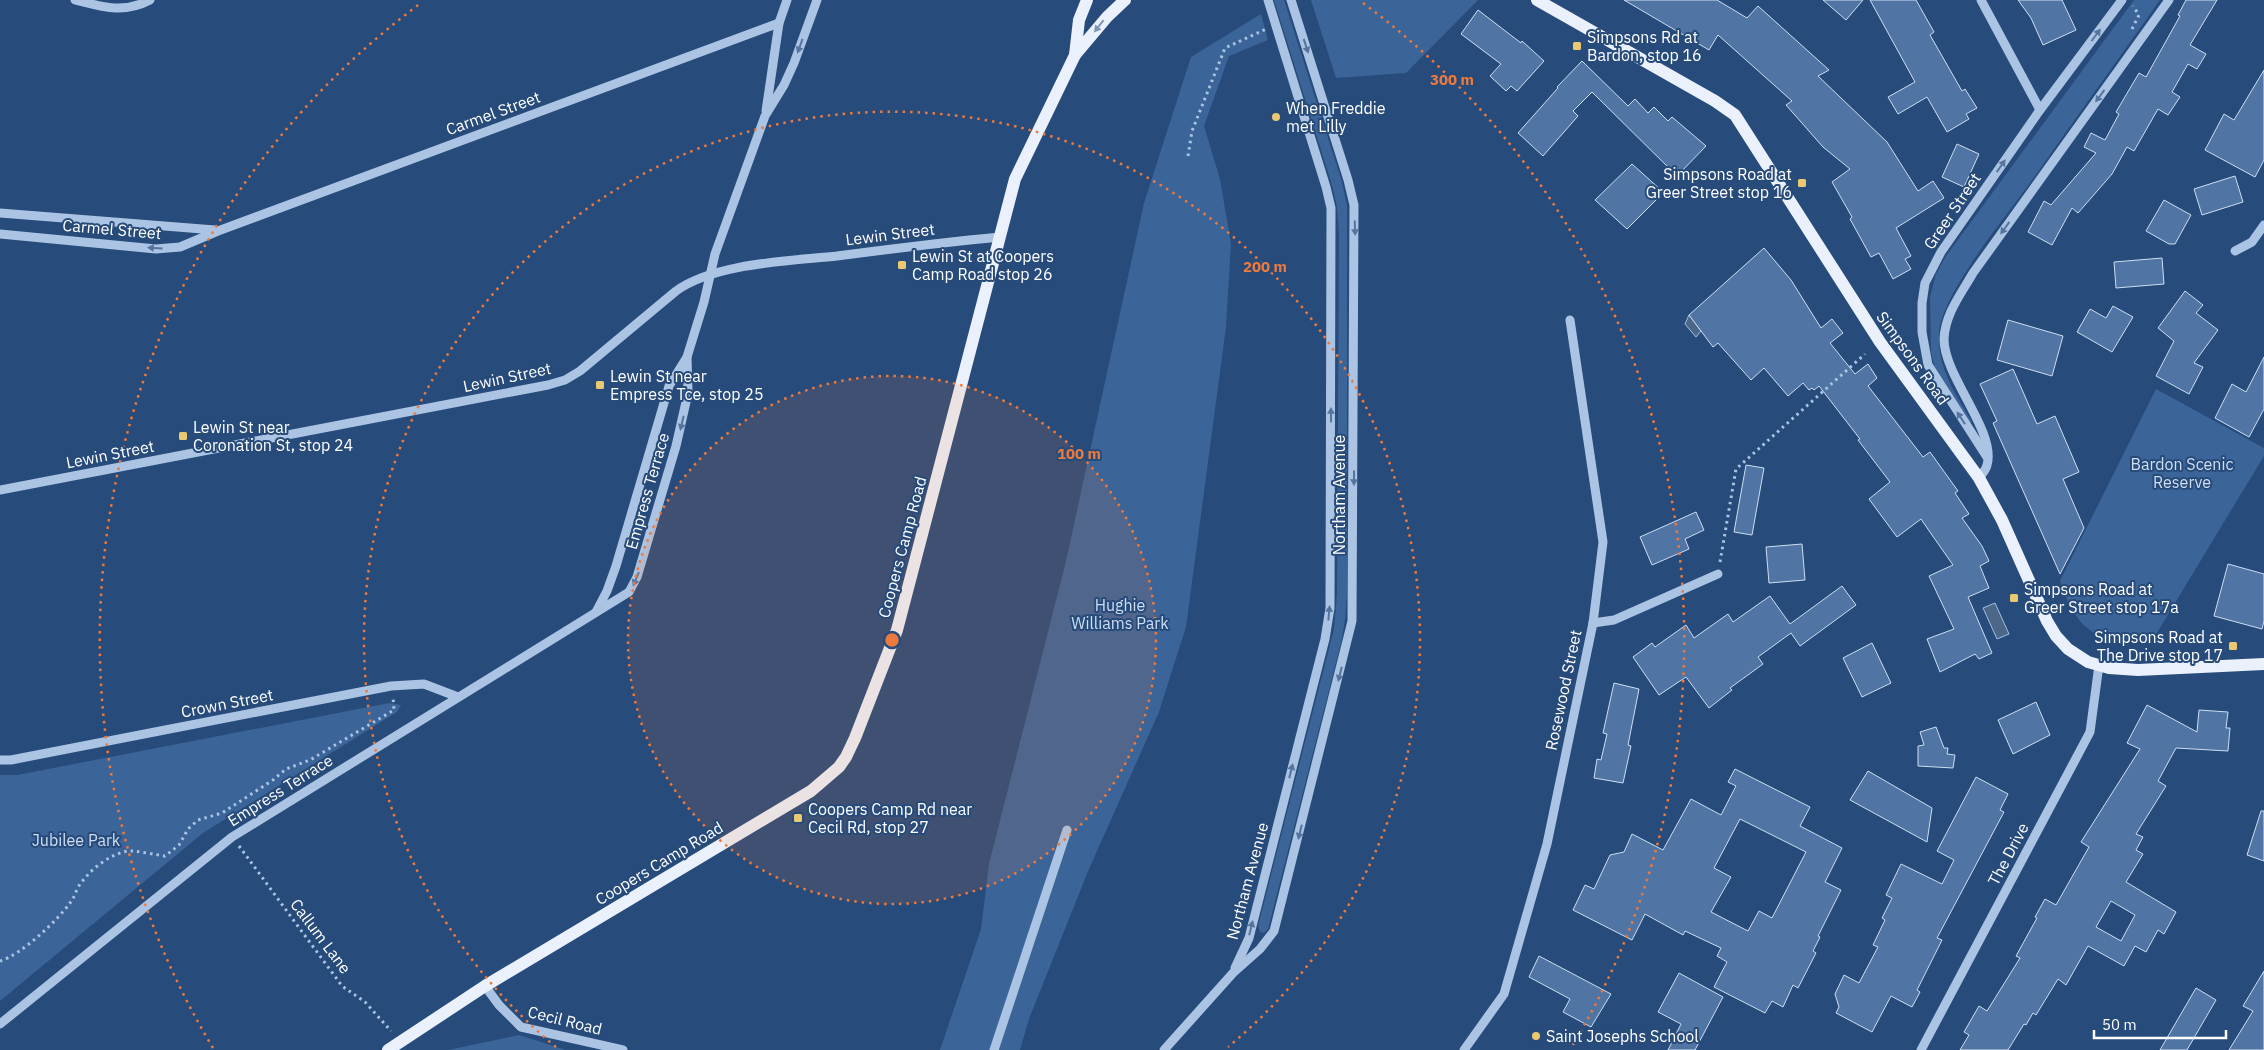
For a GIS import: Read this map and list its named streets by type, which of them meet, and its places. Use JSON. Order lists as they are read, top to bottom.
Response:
{
  "streets": {
    "main road": ["Simpsons Road", "Coopers Camp Road"],
    "street": [
      "Carmel Street",
      "Greer Street",
      "Lewin Street",
      "Empress Terrace",
      "Northam Avenue",
      "Rosewood Street",
      "Crown Street",
      "The Drive",
      "Cecil Road"
    ],
    "path": ["Callum Lane"]
  },
  "crossings": [
    ["Carmel Street", "Empress Terrace"],
    ["Lewin Street", "Empress Terrace"],
    ["Lewin Street", "Coopers Camp Road"],
    ["Simpsons Road", "The Drive"],
    ["Empress Terrace", "Crown Street"],
    ["Empress Terrace", "Callum Lane"],
    ["Coopers Camp Road", "Callum Lane"],
    ["Coopers Camp Road", "Cecil Road"]
  ],
  "parks": ["Bardon Scenic Reserve", "Hughie Williams Park", "Jubilee Park"],
  "places": {
    "transit": [
      "Simpsons Rd at Bardon, stop 16",
      "Simpsons Road at Greer Street stop 16",
      "Lewin St at Coopers Camp Road stop 26",
      "Lewin St near Empress Tce, stop 25",
      "Lewin St near Coronation St, stop 24",
      "Simpsons Road at Greer Street stop 17a",
      "Simpsons Road at The Drive stop 17",
      "Coopers Camp Rd near Cecil Rd, stop 27"
    ],
    "other": ["When Freddie met Lilly", "Saint Josephs School"]
  },
  "scale_bar": "50 m",
  "rings": ["300 m", "200 m", "100 m"]
}
